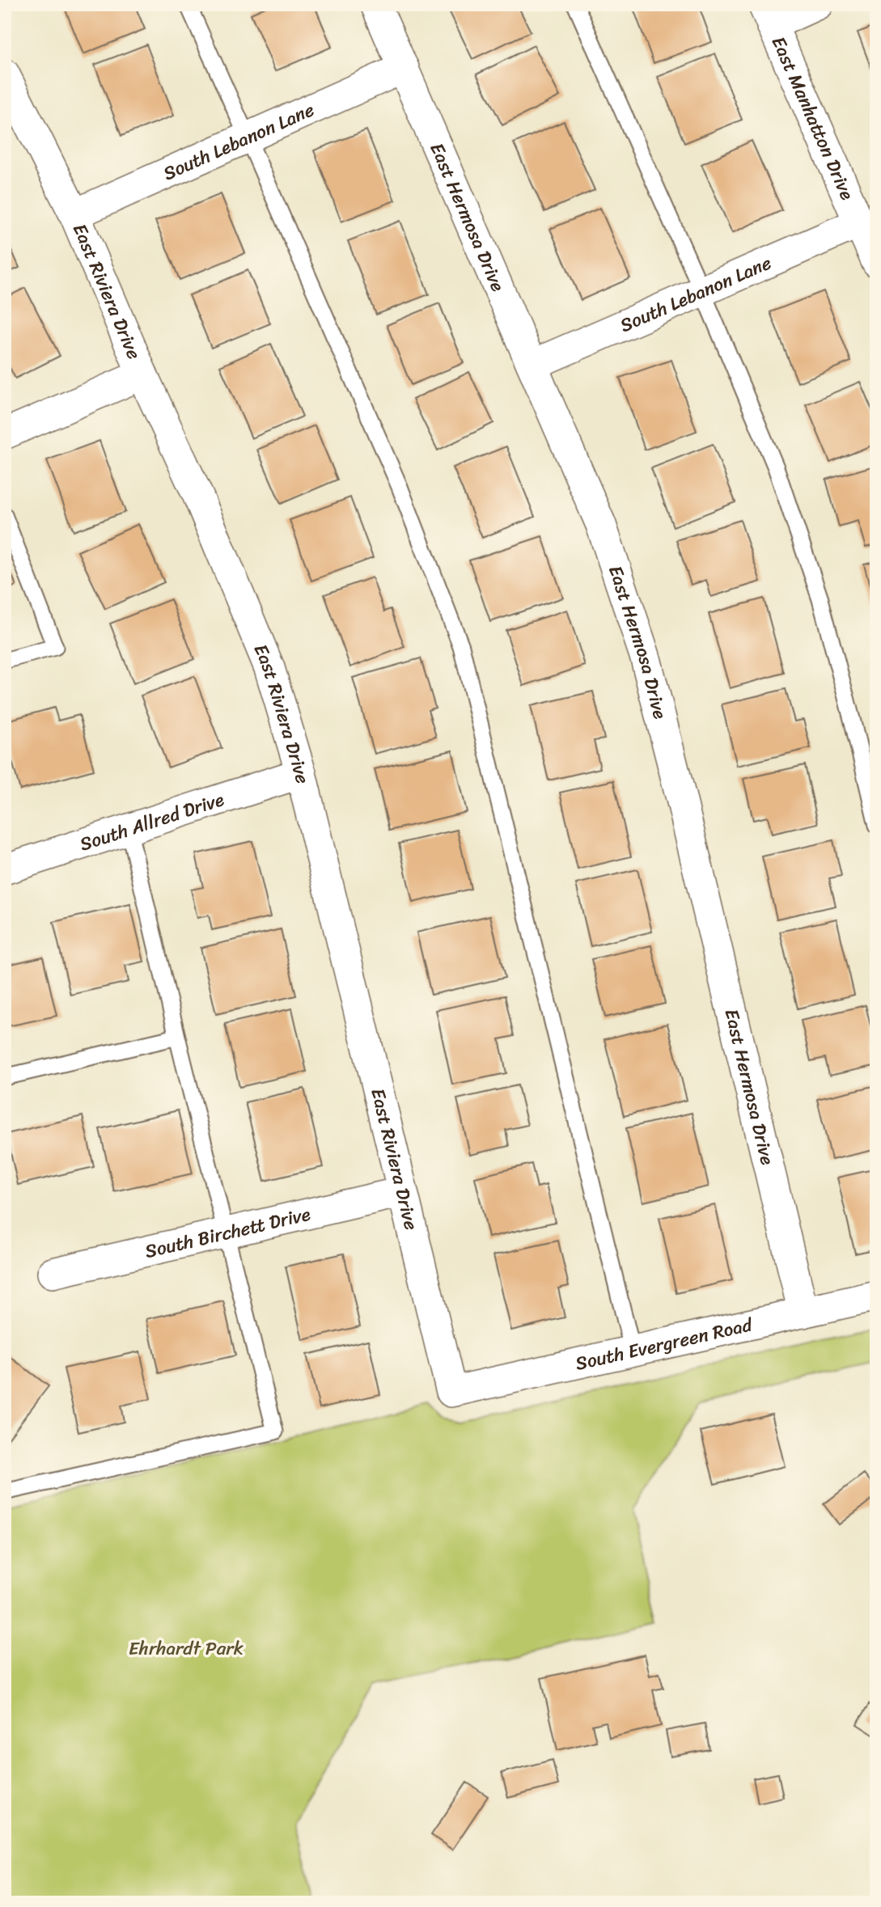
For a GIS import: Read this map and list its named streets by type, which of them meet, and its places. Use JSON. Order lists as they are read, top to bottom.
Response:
{
  "streets": {
    "street": [
      "East Manhatton Drive",
      "South Lebanon Lane",
      "East Hermosa Drive",
      "East Riviera Drive",
      "South Allred Drive",
      "South Birchett Drive",
      "South Evergreen Road"
    ]
  },
  "crossings": [
    ["East Manhatton Drive", "South Lebanon Lane"],
    ["South Lebanon Lane", "East Hermosa Drive"],
    ["South Lebanon Lane", "East Riviera Drive"],
    ["East Hermosa Drive", "South Evergreen Road"],
    ["East Riviera Drive", "South Allred Drive"],
    ["East Riviera Drive", "South Birchett Drive"],
    ["East Riviera Drive", "South Evergreen Road"]
  ],
  "parks": ["Ehrhardt Park"]
}
